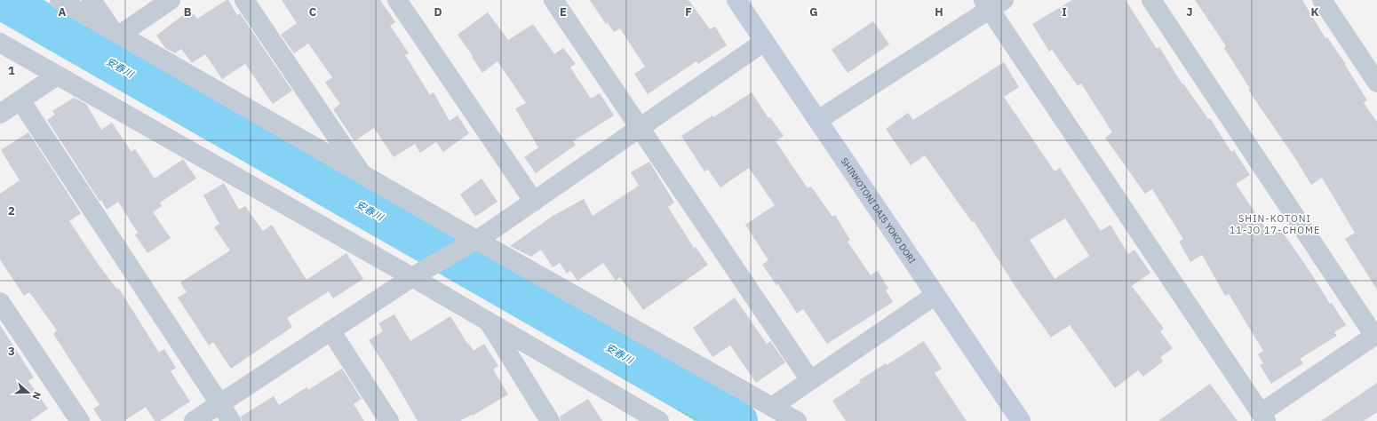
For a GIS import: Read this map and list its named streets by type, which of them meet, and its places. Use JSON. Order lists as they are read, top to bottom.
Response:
{
  "streets": {
    "street": ["SHINKOTONI DAI5 YOKO DORI"]
  },
  "districts": ["SHIN-KOTONI 11-JO 17-CHOME"],
  "water": ["安春川"],
  "north": "right",
  "grid": {
    "columns": [
      "A",
      "B",
      "C",
      "D",
      "E",
      "F",
      "G",
      "H",
      "I",
      "J",
      "K"
    ],
    "rows": ["1", "2", "3"]
  }
}
